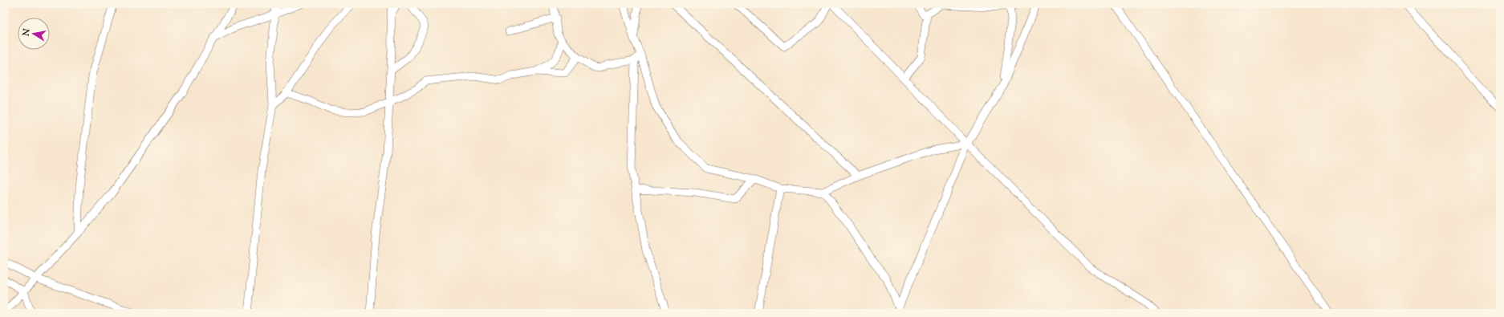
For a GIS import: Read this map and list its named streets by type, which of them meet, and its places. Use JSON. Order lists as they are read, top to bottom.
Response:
{
  "north": "left"
}
